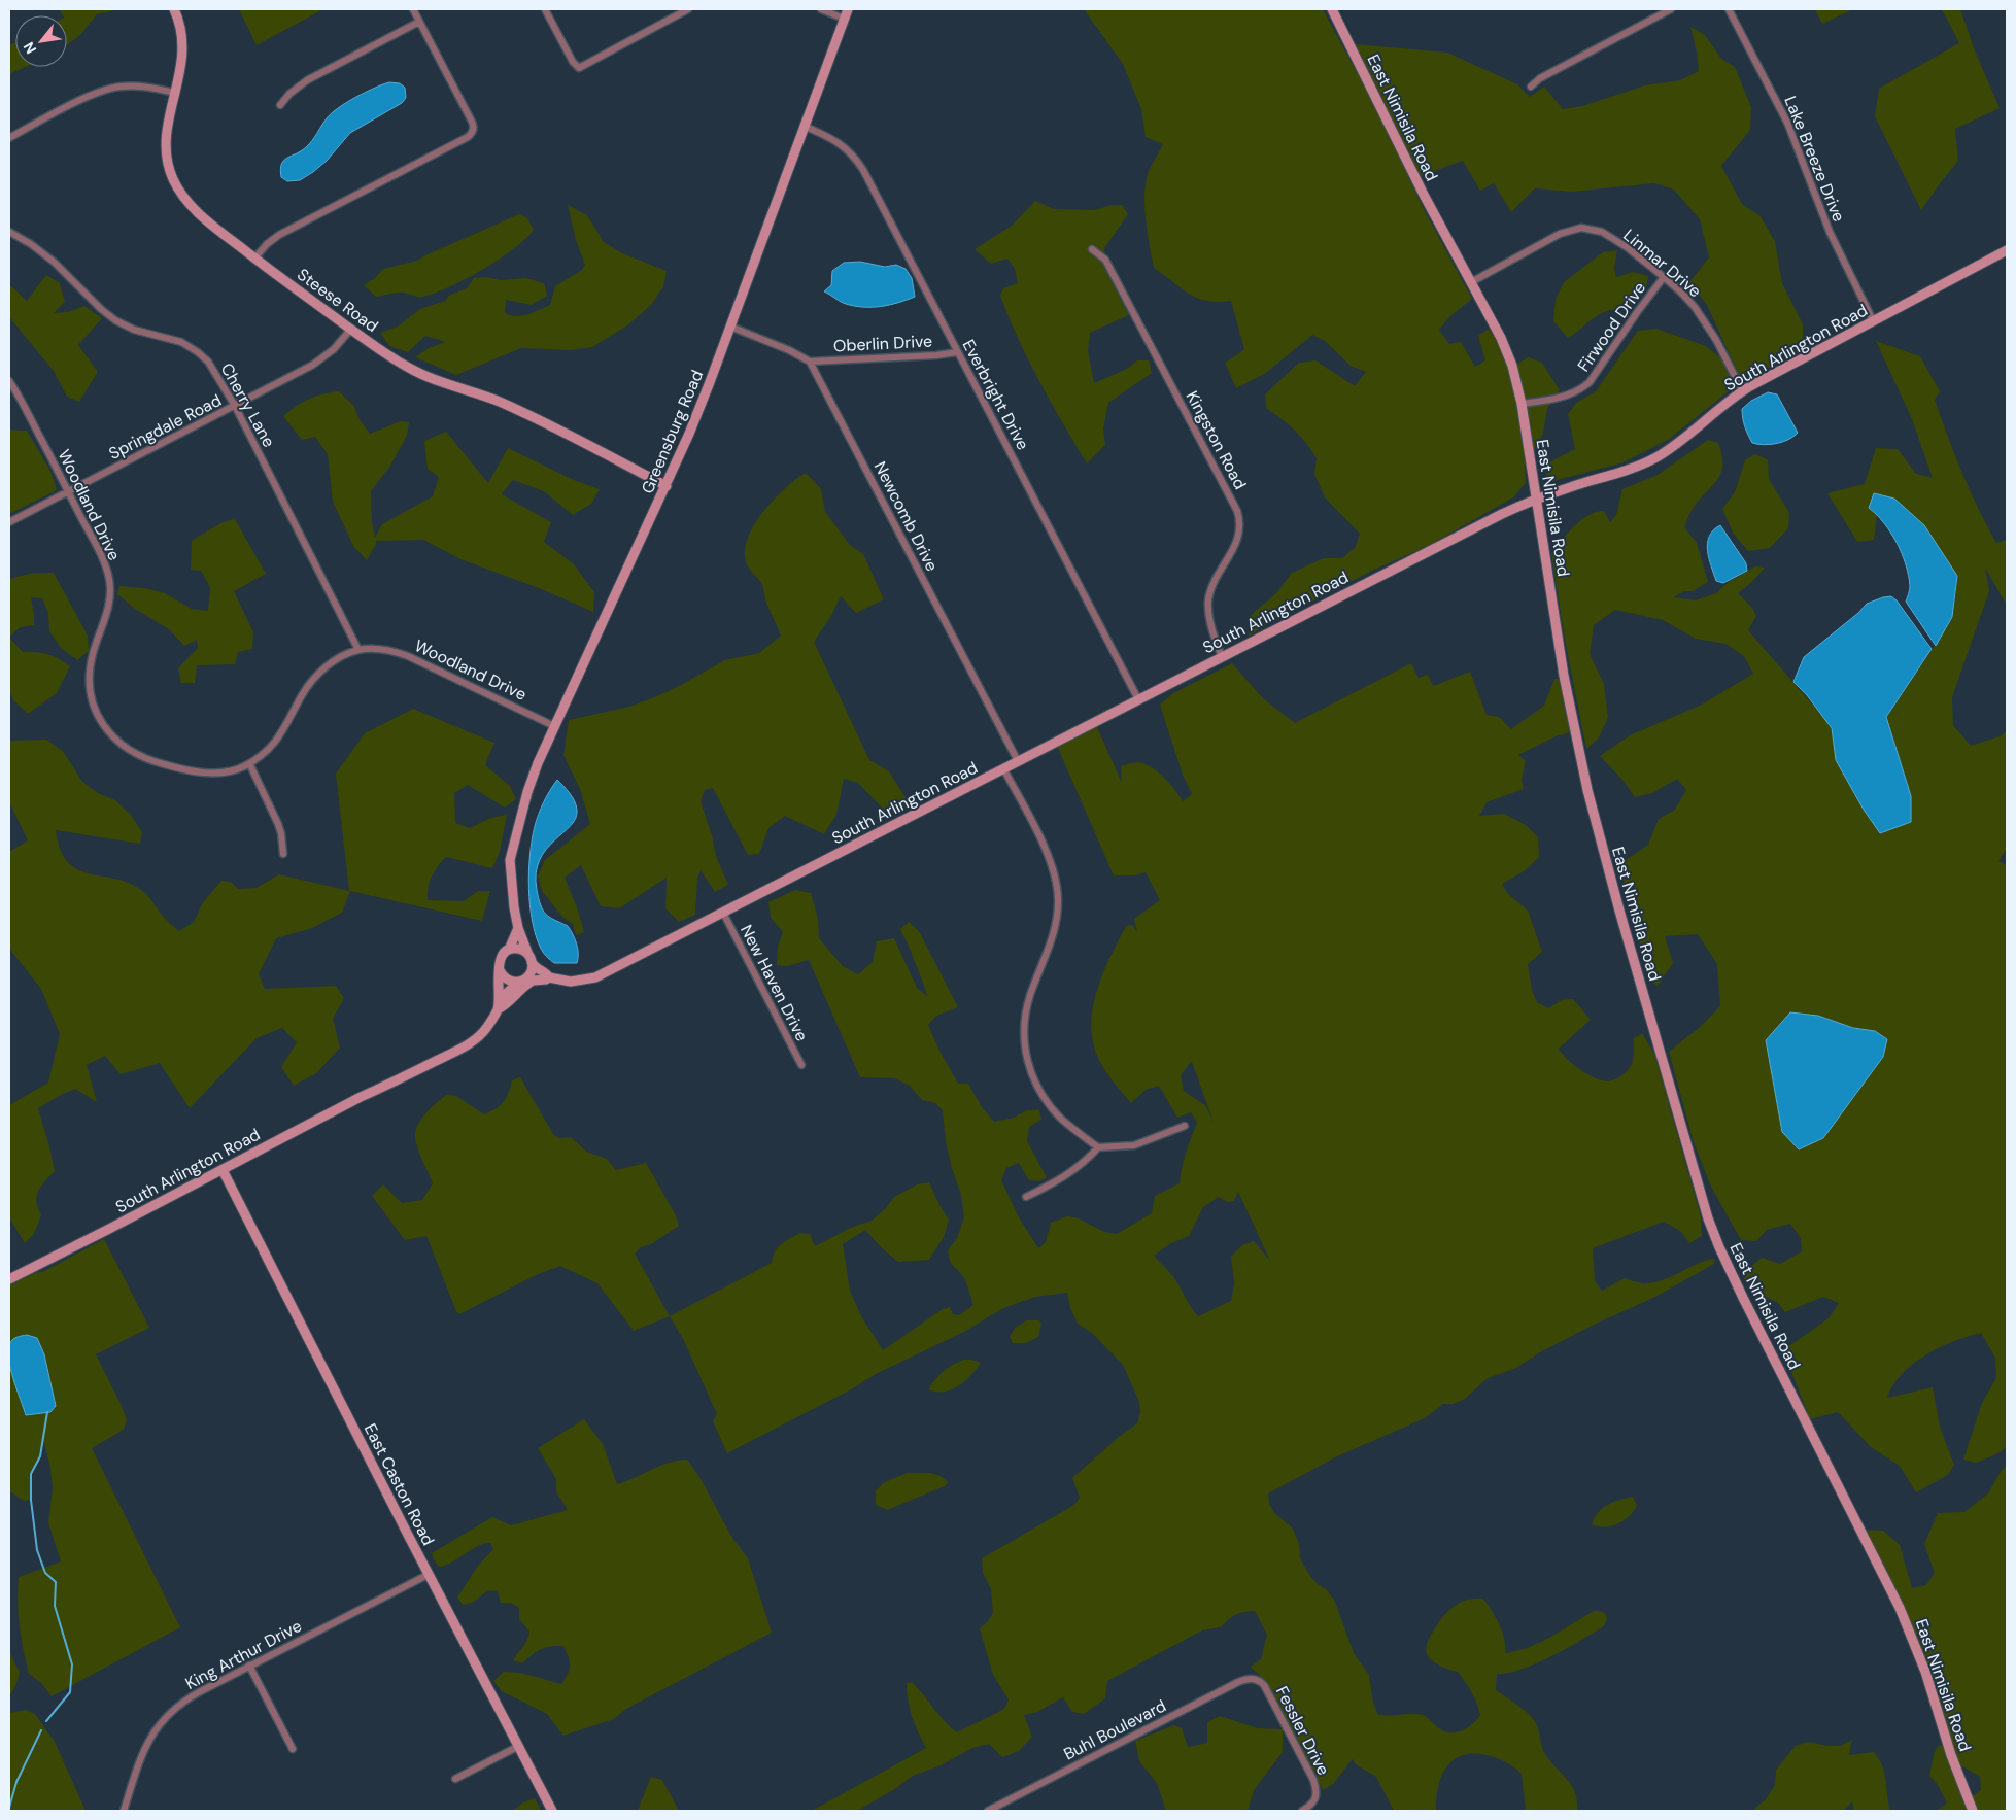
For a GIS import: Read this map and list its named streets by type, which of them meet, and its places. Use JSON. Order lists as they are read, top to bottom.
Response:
{
  "streets": {
    "street": [
      "East Nimisila Road",
      "Lake Breeze Drive",
      "Linmar Drive",
      "Steese Road",
      "Firwood Drive",
      "Oberlin Drive",
      "South Arlington Road",
      "Everbright Drive",
      "Cherry Lane",
      "Springdale Road",
      "Greensburg Road",
      "Kingston Road",
      "Woodland Drive",
      "Newcomb Drive",
      "New Haven Drive",
      "East Caston Road",
      "King Arthur Drive",
      "Buhl Boulevard",
      "Fessler Drive"
    ]
  },
  "crossings": [
    ["East Nimisila Road", "Linmar Drive"],
    ["East Nimisila Road", "Firwood Drive"],
    ["East Nimisila Road", "South Arlington Road"],
    ["Lake Breeze Drive", "South Arlington Road"],
    ["Linmar Drive", "Firwood Drive"],
    ["Linmar Drive", "South Arlington Road"],
    ["Steese Road", "Springdale Road"],
    ["Steese Road", "Greensburg Road"],
    ["Oberlin Drive", "Everbright Drive"],
    ["Oberlin Drive", "Newcomb Drive"],
    ["South Arlington Road", "Everbright Drive"],
    ["South Arlington Road", "Greensburg Road"],
    ["South Arlington Road", "Kingston Road"],
    ["South Arlington Road", "Newcomb Drive"],
    ["South Arlington Road", "New Haven Drive"],
    ["South Arlington Road", "East Caston Road"],
    ["Everbright Drive", "Greensburg Road"],
    ["Cherry Lane", "Springdale Road"],
    ["Cherry Lane", "Woodland Drive"],
    ["Springdale Road", "Woodland Drive"],
    ["Greensburg Road", "Woodland Drive"],
    ["East Caston Road", "King Arthur Drive"],
    ["Buhl Boulevard", "Fessler Drive"]
  ],
  "north": "bottom left"
}
